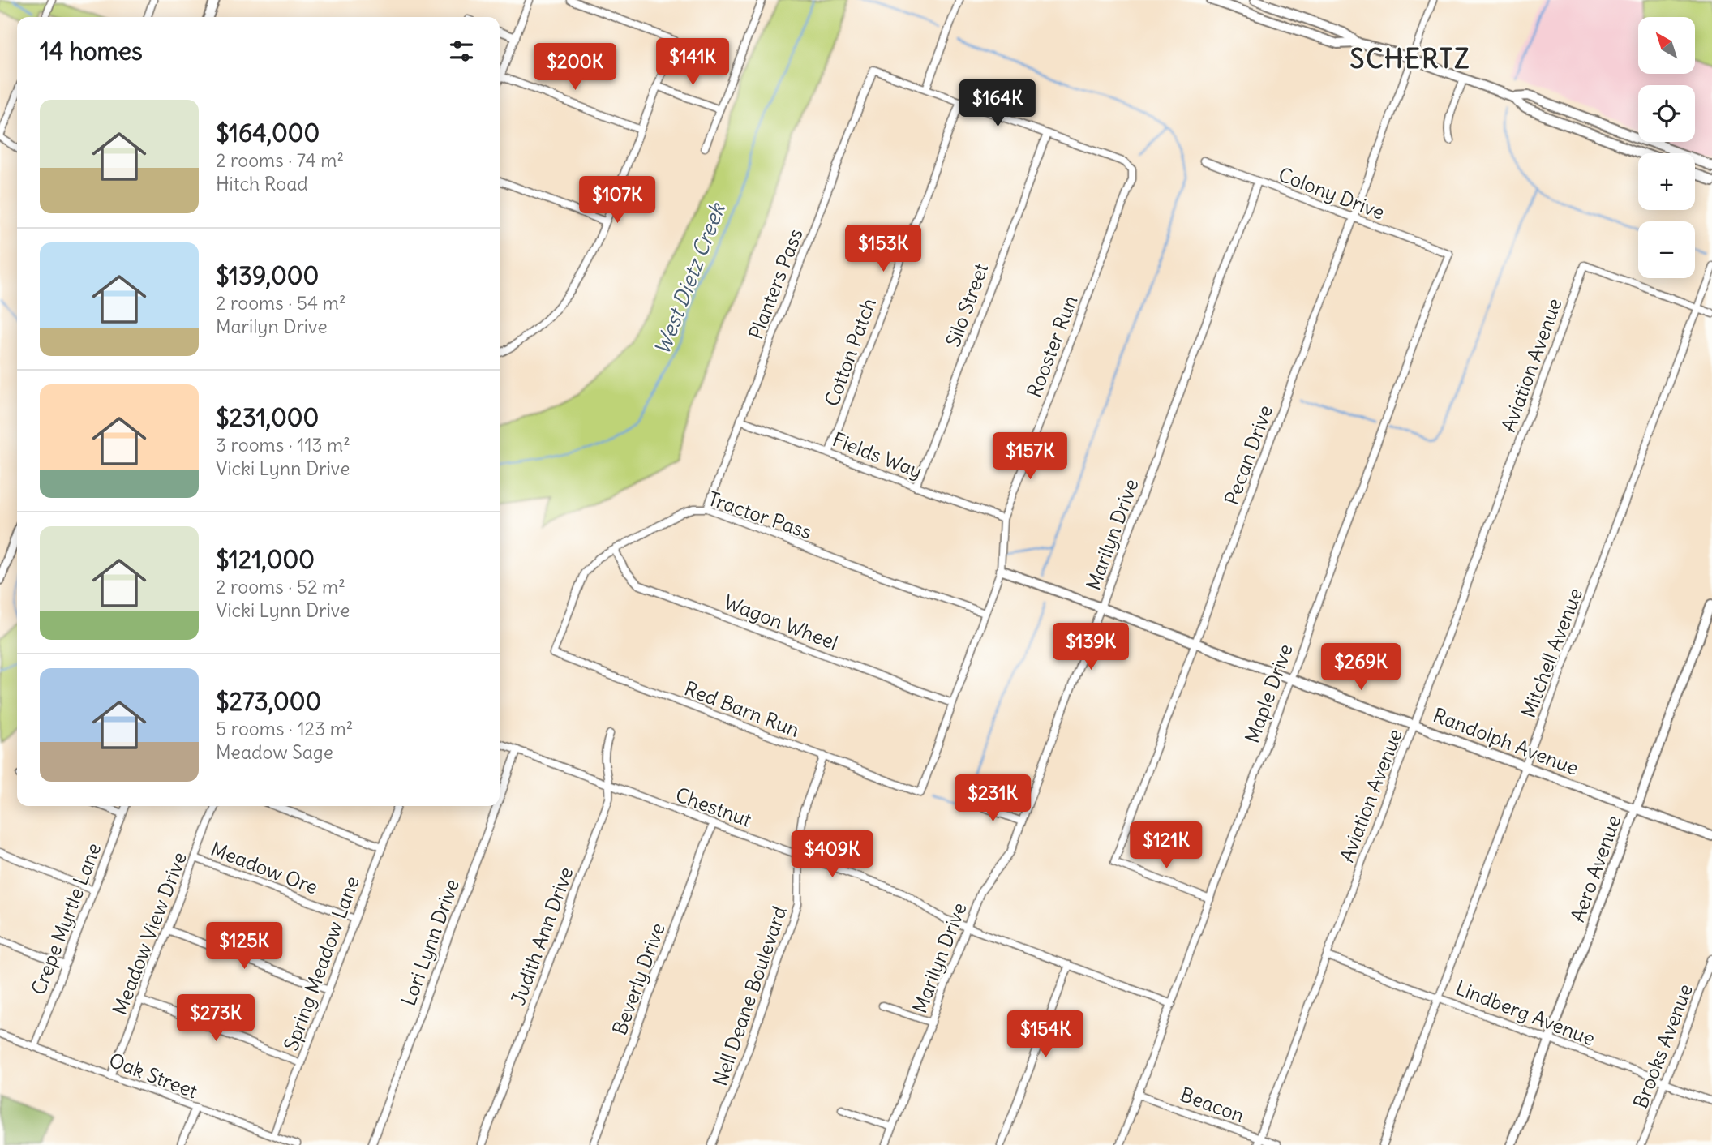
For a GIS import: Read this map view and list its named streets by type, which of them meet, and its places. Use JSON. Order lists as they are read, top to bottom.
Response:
{
  "streets": {
    "street": [
      "Colony Drive",
      "Planters Pass",
      "Silo Street",
      "Rooster Run",
      "Cotton Patch",
      "Aviation Avenue",
      "Fields Way",
      "Pecan Drive",
      "Tractor Pass",
      "Marilyn Drive",
      "Wagon Wheel",
      "Mitchell Avenue",
      "Maple Drive",
      "Red Barn Run",
      "Randolph Avenue",
      "Chestnut",
      "Meadow Ore",
      "Aero Avenue",
      "Crepe Myrtle Lane",
      "Meadow View Drive",
      "Judith Ann Drive",
      "Lori Lynn Drive",
      "Spring Meadow Lane",
      "Beverly Drive",
      "Nell Deane Boulevard",
      "Lindberg Avenue",
      "Brooks Avenue",
      "Oak Street",
      "Beacon"
    ]
  },
  "crossings": [
    ["Colony Drive", "Pecan Drive"],
    ["Colony Drive", "Marilyn Drive"],
    ["Colony Drive", "Maple Drive"],
    ["Planters Pass", "Fields Way"],
    ["Planters Pass", "Tractor Pass"],
    ["Silo Street", "Rooster Run"],
    ["Silo Street", "Fields Way"],
    ["Rooster Run", "Fields Way"],
    ["Rooster Run", "Tractor Pass"],
    ["Rooster Run", "Wagon Wheel"],
    ["Rooster Run", "Red Barn Run"],
    ["Rooster Run", "Randolph Avenue"],
    ["Cotton Patch", "Fields Way"],
    ["Aviation Avenue", "Mitchell Avenue"],
    ["Aviation Avenue", "Randolph Avenue"],
    ["Aviation Avenue", "Lindberg Avenue"],
    ["Aviation Avenue", "Beacon"],
    ["Pecan Drive", "Maple Drive"],
    ["Pecan Drive", "Randolph Avenue"],
    ["Tractor Pass", "Wagon Wheel"],
    ["Tractor Pass", "Red Barn Run"],
    ["Marilyn Drive", "Randolph Avenue"],
    ["Marilyn Drive", "Chestnut"],
    ["Mitchell Avenue", "Randolph Avenue"],
    ["Mitchell Avenue", "Lindberg Avenue"],
    ["Maple Drive", "Randolph Avenue"],
    ["Maple Drive", "Chestnut"],
    ["Maple Drive", "Beacon"],
    ["Red Barn Run", "Nell Deane Boulevard"],
    ["Randolph Avenue", "Aero Avenue"],
    ["Chestnut", "Judith Ann Drive"],
    ["Chestnut", "Lori Lynn Drive"],
    ["Chestnut", "Beverly Drive"],
    ["Chestnut", "Nell Deane Boulevard"],
    ["Meadow Ore", "Meadow View Drive"],
    ["Meadow Ore", "Spring Meadow Lane"],
    ["Aero Avenue", "Lindberg Avenue"],
    ["Crepe Myrtle Lane", "Oak Street"],
    ["Meadow View Drive", "Oak Street"],
    ["Spring Meadow Lane", "Oak Street"],
    ["Lindberg Avenue", "Brooks Avenue"]
  ],
  "districts": ["SCHERTZ"],
  "water": ["West Dietz Creek"],
  "north": "top left",
  "page": {
    "map_buttons": ["+", "−"],
    "heading": "14 homes",
    "price": [
      "$141K",
      "$200K",
      "$164K",
      "$107K",
      "$153K",
      "$157K",
      "$139K",
      "$269K",
      "$231K",
      "$121K",
      "$409K",
      "$125K",
      "$273K",
      "$154K"
    ],
    "list": [
      {
        "name": "$164,000",
        "note": "2 rooms · 74 m² · Hitch Road"
      },
      {
        "name": "$139,000",
        "note": "2 rooms · 54 m² · Marilyn Drive"
      },
      {
        "name": "$231,000",
        "note": "3 rooms · 113 m² · Vicki Lynn Drive"
      },
      {
        "name": "$121,000",
        "note": "2 rooms · 52 m² · Vicki Lynn Drive"
      },
      {
        "name": "$273,000",
        "note": "5 rooms · 123 m² · Meadow Sage"
      }
    ]
  }
}
